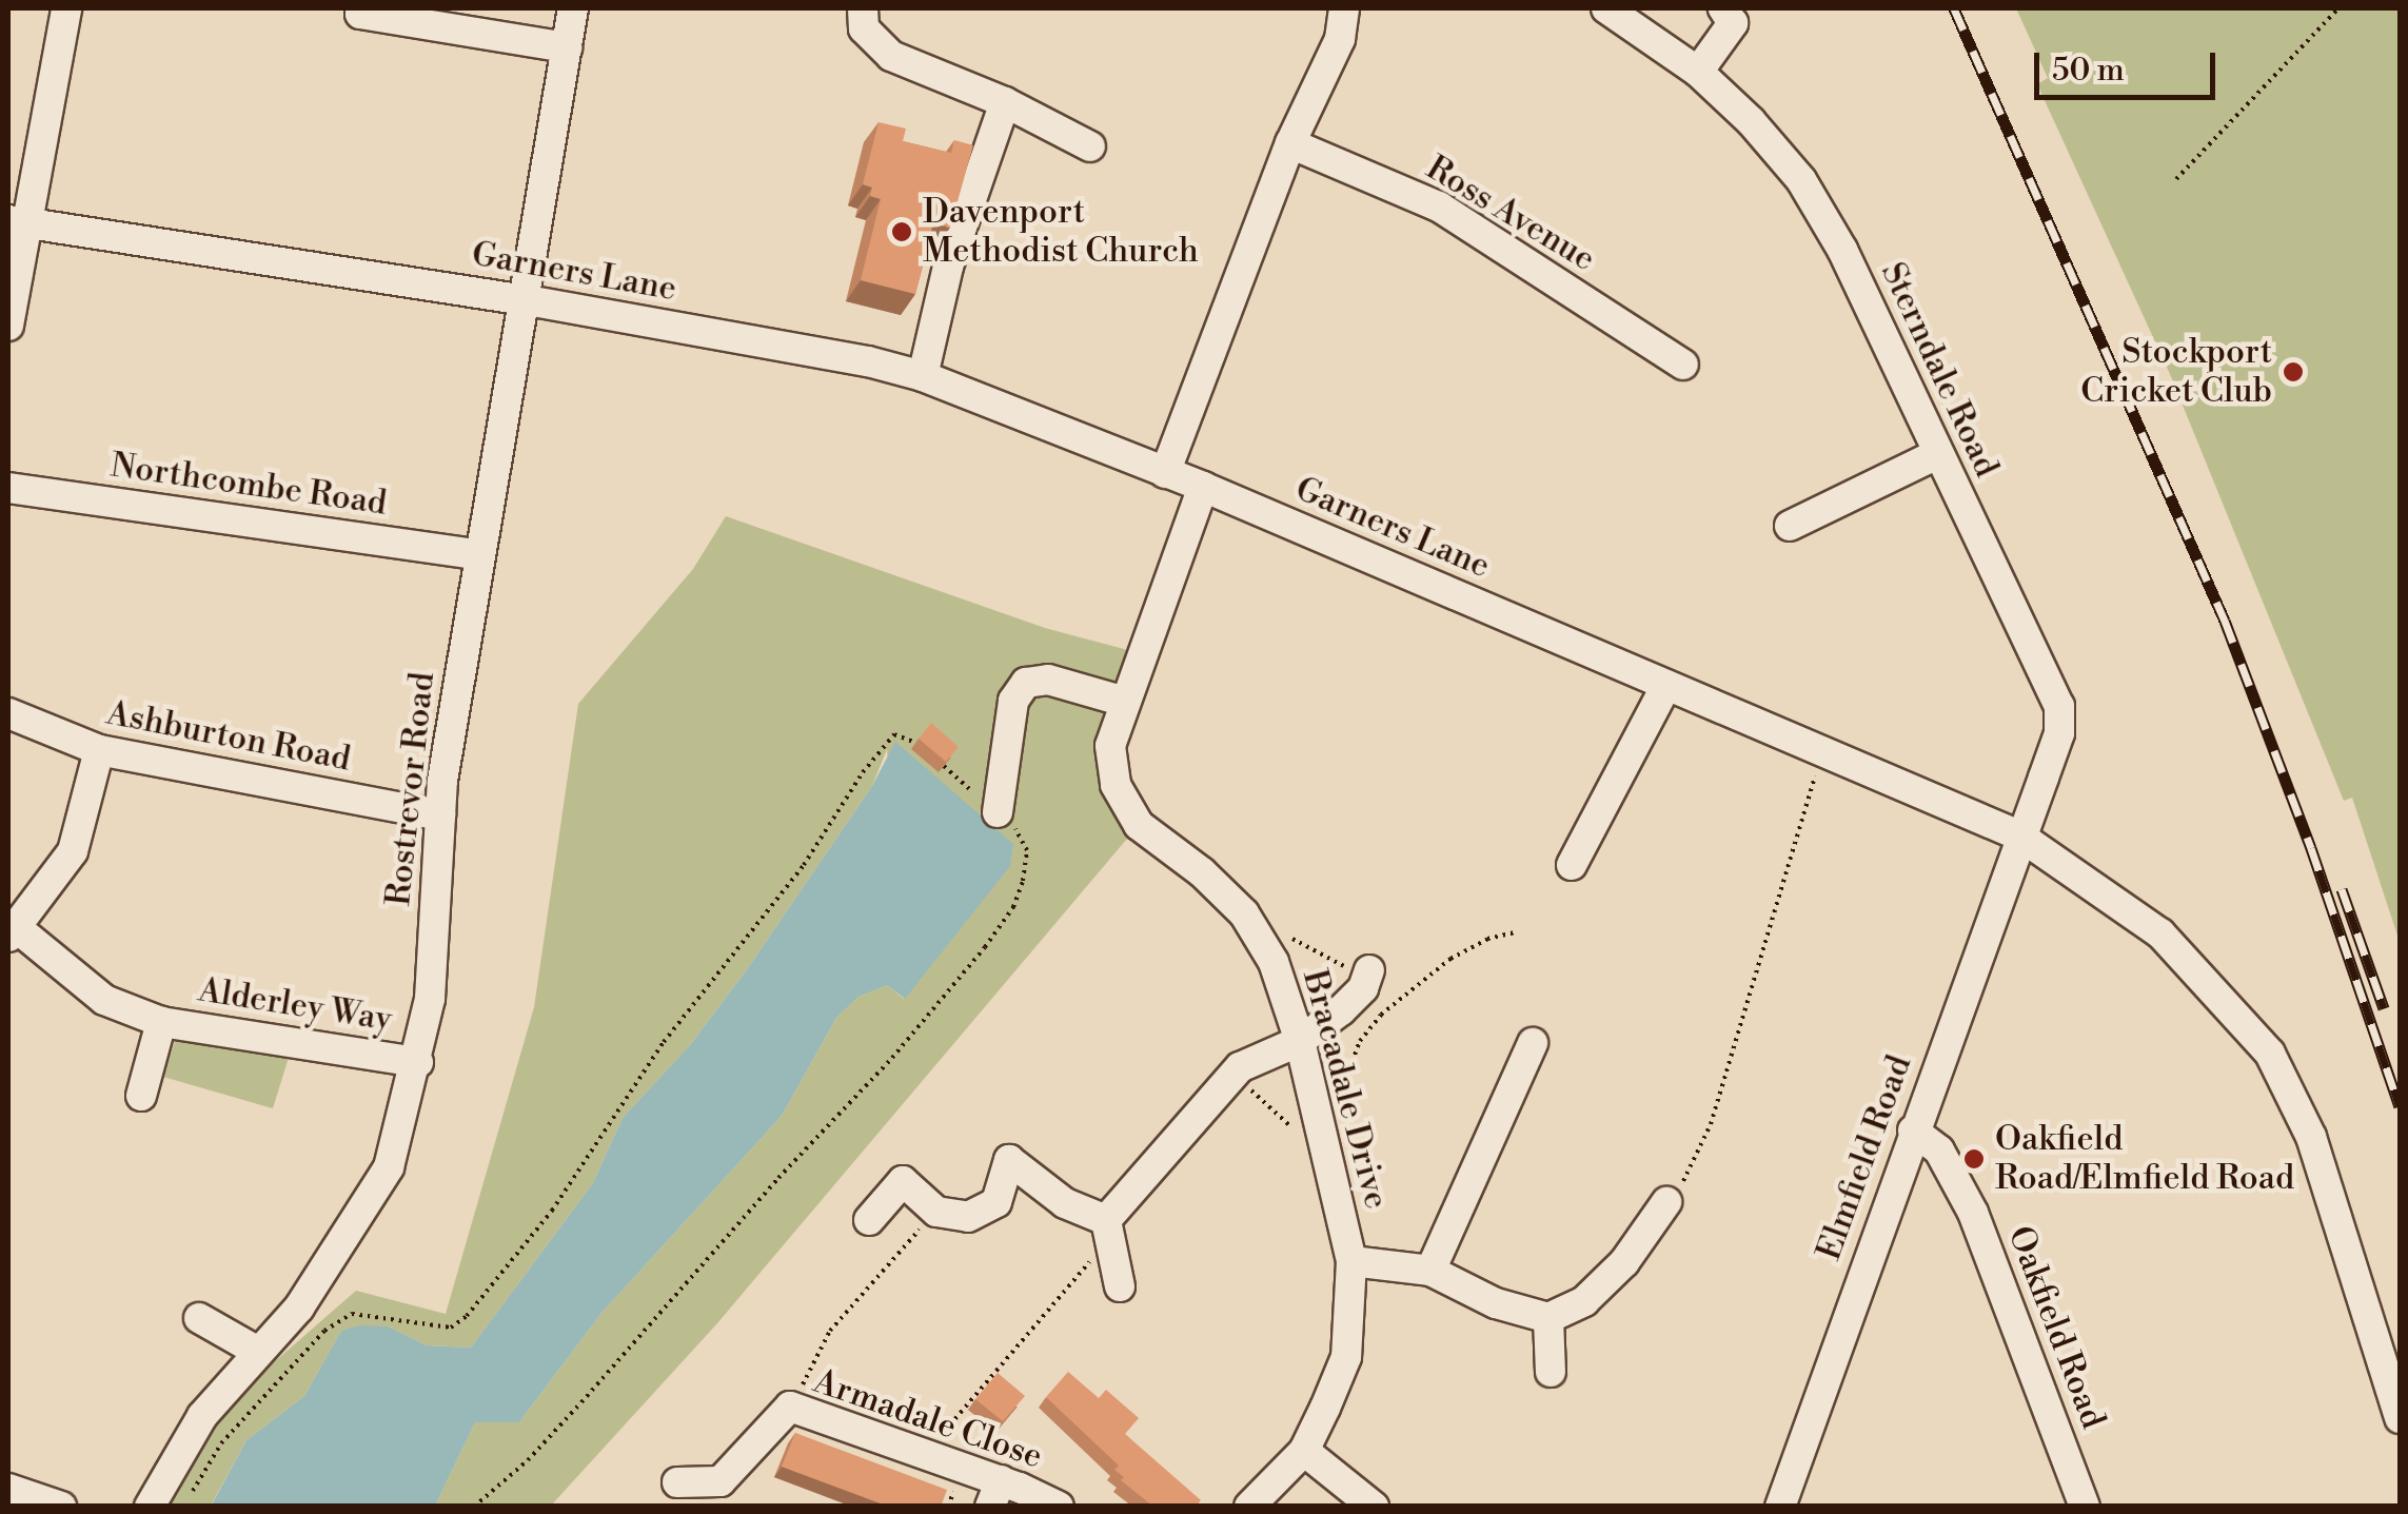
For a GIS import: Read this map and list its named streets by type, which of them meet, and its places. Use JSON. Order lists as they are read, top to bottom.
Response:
{
  "streets": {
    "street": [
      "Ross Avenue",
      "Garners Lane",
      "Sterndale Road",
      "Northcombe Road",
      "Ashburton Road",
      "Rostrevor Road",
      "Alderley Way",
      "Bracadale Drive",
      "Elmfield Road",
      "Oakfield Road",
      "Armadale Close"
    ]
  },
  "crossings": [
    ["Garners Lane", "Sterndale Road"],
    ["Garners Lane", "Rostrevor Road"],
    ["Garners Lane", "Bracadale Drive"],
    ["Garners Lane", "Elmfield Road"],
    ["Sterndale Road", "Elmfield Road"],
    ["Northcombe Road", "Rostrevor Road"],
    ["Ashburton Road", "Rostrevor Road"],
    ["Rostrevor Road", "Alderley Way"],
    ["Elmfield Road", "Oakfield Road"]
  ],
  "places": ["Davenport Methodist Church", "Stockport Cricket Club", "Oakfield Road/Elmfield Road"],
  "scale_bar": "50 m"
}
